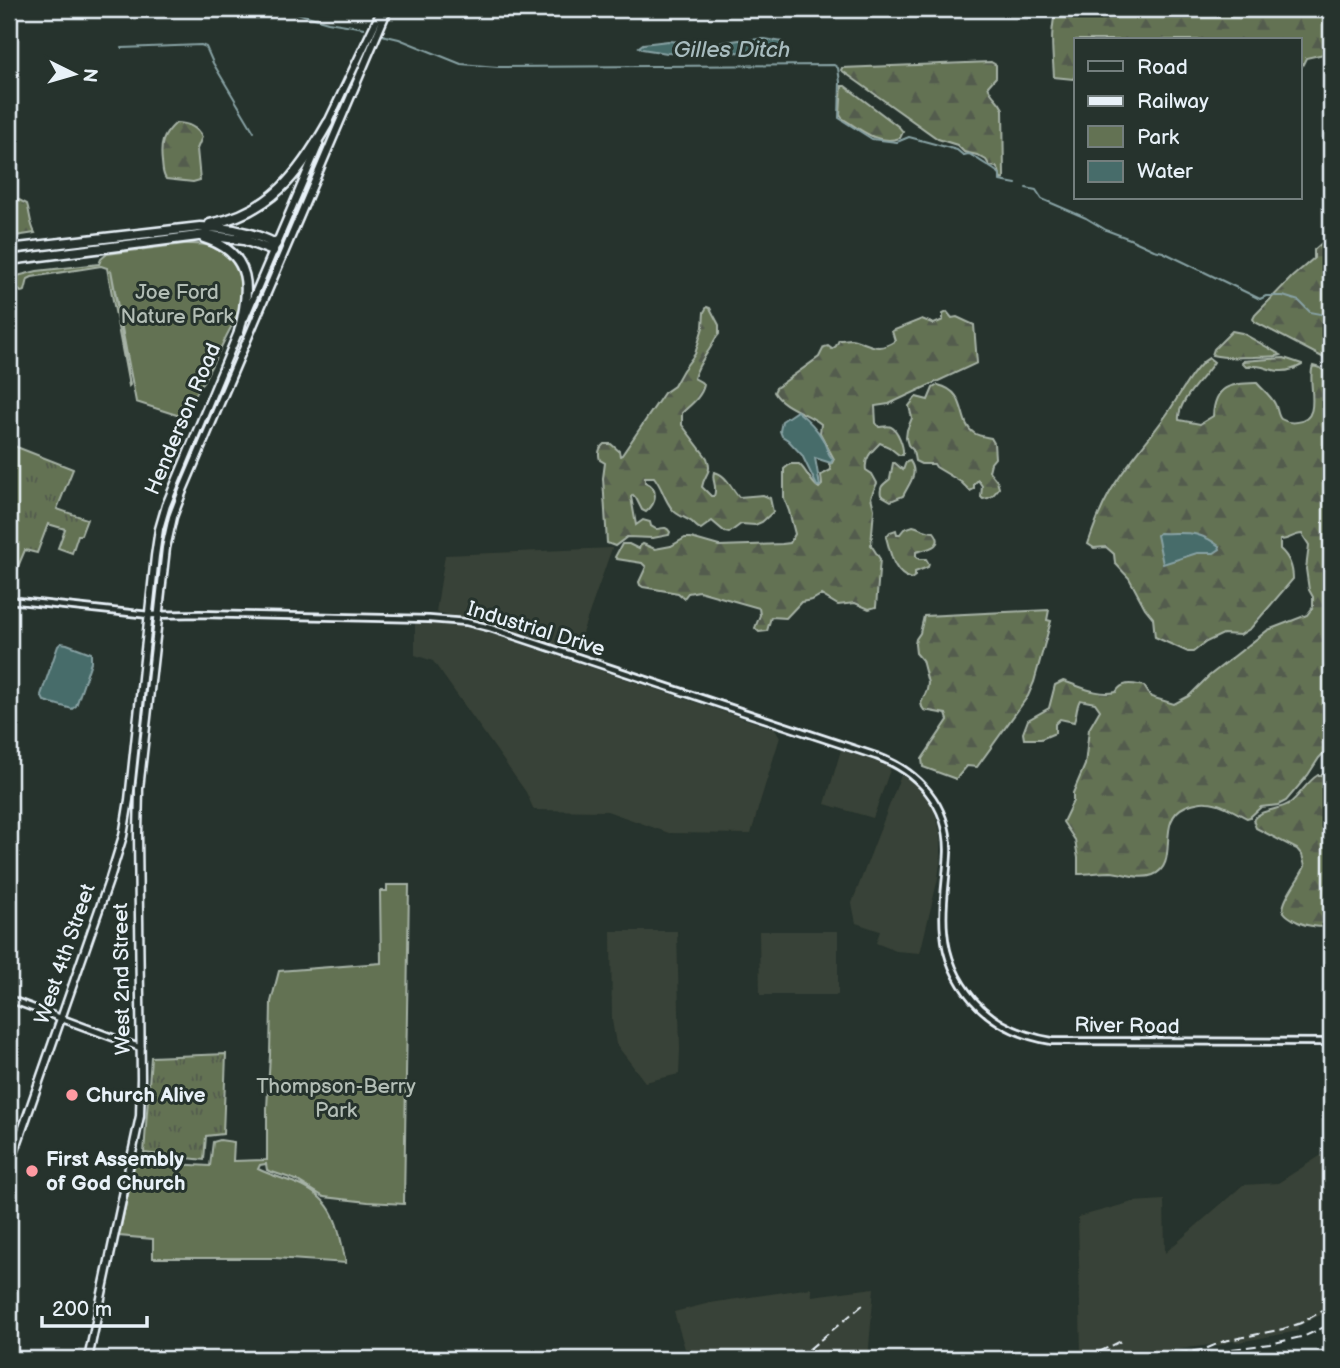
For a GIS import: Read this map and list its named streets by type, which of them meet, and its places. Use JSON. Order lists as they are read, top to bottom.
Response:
{
  "streets": {
    "main road": ["Henderson Road", "West 4th Street", "West 2nd Street"],
    "street": ["Industrial Drive", "River Road"]
  },
  "crossings": [
    ["Henderson Road", "Industrial Drive"],
    ["Henderson Road", "West 4th Street"],
    ["Henderson Road", "West 2nd Street"],
    ["Industrial Drive", "River Road"]
  ],
  "water": ["Gilles Ditch"],
  "parks": ["Joe Ford Nature Park", "Thompson-Berry Park"],
  "places": ["Church Alive", "First Assembly of God Church"],
  "legend": [
    "Road",
    "Railway",
    "Park",
    "Water"
  ],
  "scale_bar": "200 m",
  "north": "right"
}
